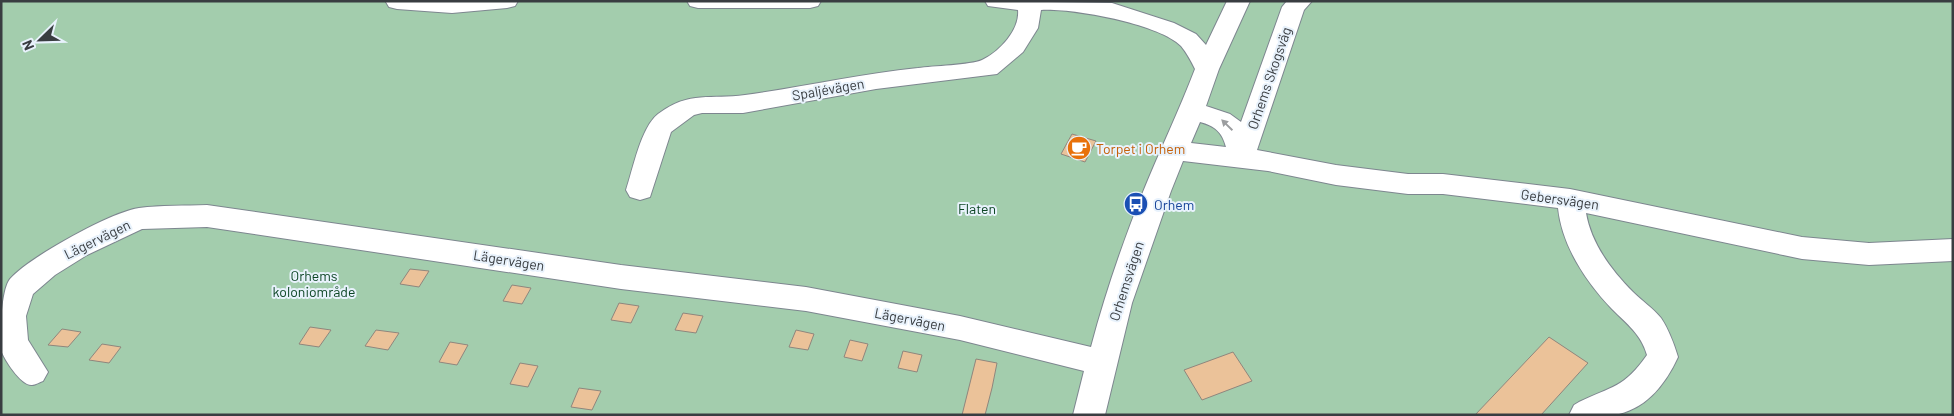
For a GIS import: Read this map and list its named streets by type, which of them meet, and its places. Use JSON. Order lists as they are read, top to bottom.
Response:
{
  "streets": {
    "street": [
      "Orhems Skogsväg",
      "Spaljévägen",
      "Gebersvägen",
      "Lägervägen",
      "Orhemsvägen"
    ]
  },
  "crossings": [
    ["Orhems Skogsväg", "Gebersvägen"],
    ["Lägervägen", "Orhemsvägen"]
  ],
  "parks": ["Flaten", "Orhems koloniområde"],
  "places": {
    "cafe": ["Torpet i Orhem"],
    "bus stop": ["Orhem"]
  },
  "north": "bottom left"
}
